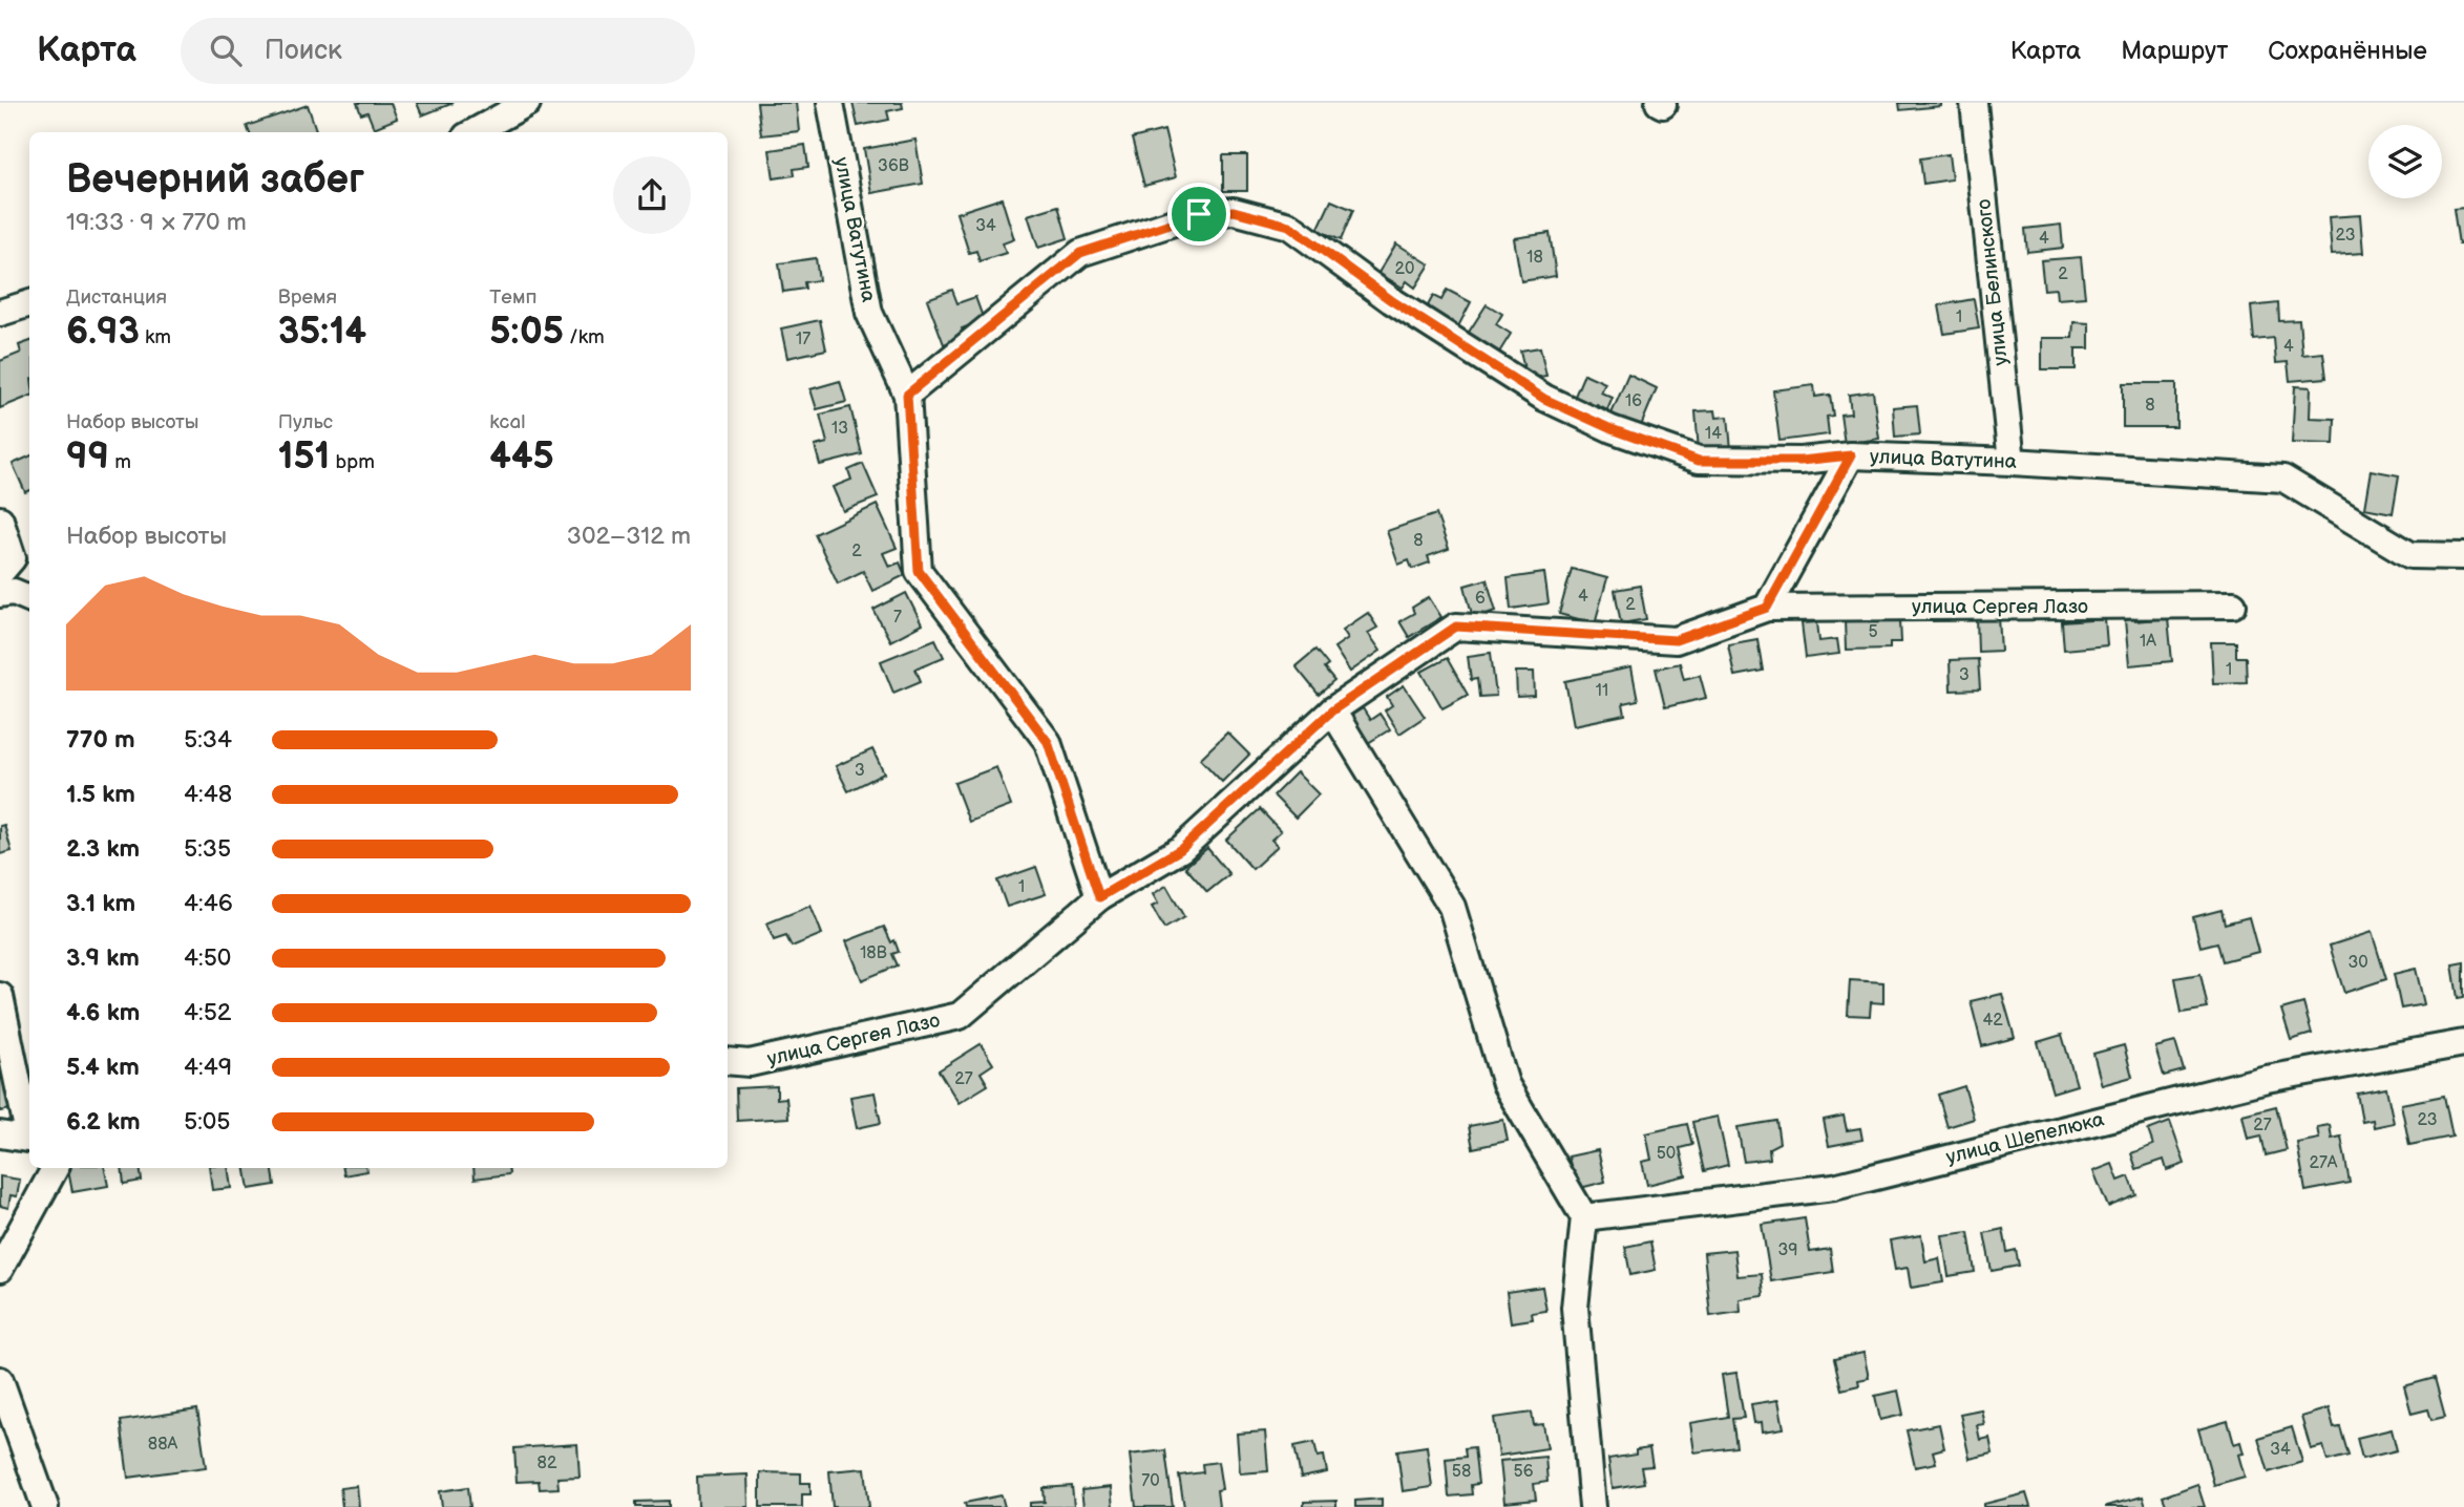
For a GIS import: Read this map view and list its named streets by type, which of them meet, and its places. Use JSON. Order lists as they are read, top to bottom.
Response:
{
  "streets": {
    "street": [
      "улица Ватутина",
      "улица Белинского",
      "улица Сергея Лазо",
      "улица Шепелюка"
    ]
  },
  "crossings": [
    ["улица Ватутина", "улица Белинского"],
    ["улица Ватутина", "улица Сергея Лазо"]
  ],
  "house_numbers": [
    "36В",
    "34",
    "23",
    "4",
    "18",
    "20",
    "2",
    "1",
    "17",
    "4",
    "16",
    "8",
    "13",
    "14",
    "8",
    "2",
    "4",
    "6",
    "2",
    "7",
    "5",
    "1А",
    "1",
    "3",
    "11",
    "3",
    "1",
    "18В",
    "30",
    "42",
    "27",
    "23",
    "27",
    "50",
    "27А",
    "39",
    "88А",
    "34",
    "82",
    "58",
    "56",
    "70"
  ],
  "page": {
    "header": "Карта",
    "search": "Поиск",
    "nav": ["Карта", "Маршрут", "Сохранённые"],
    "heading": ["Вечерний забег", "19:33 · 9 × 770 m"],
    "stats": [
      ["Дистанция", "6.93 km"],
      ["Время", "35:14"],
      ["Темп", "5:05 /km"],
      ["Набор высоты", "99 m"],
      ["Пульс", "151 bpm"],
      ["kcal", "445"]
    ],
    "chart": ["Набор высоты", "302–312 m"],
    "list": [
      {
        "name": "770 m",
        "note": "5:34"
      },
      {
        "name": "1.5 km",
        "note": "4:48"
      },
      {
        "name": "2.3 km",
        "note": "5:35"
      },
      {
        "name": "3.1 km",
        "note": "4:46"
      },
      {
        "name": "3.9 km",
        "note": "4:50"
      },
      {
        "name": "4.6 km",
        "note": "4:52"
      },
      {
        "name": "5.4 km",
        "note": "4:49"
      },
      {
        "name": "6.2 km",
        "note": "5:05"
      }
    ]
  }
}
